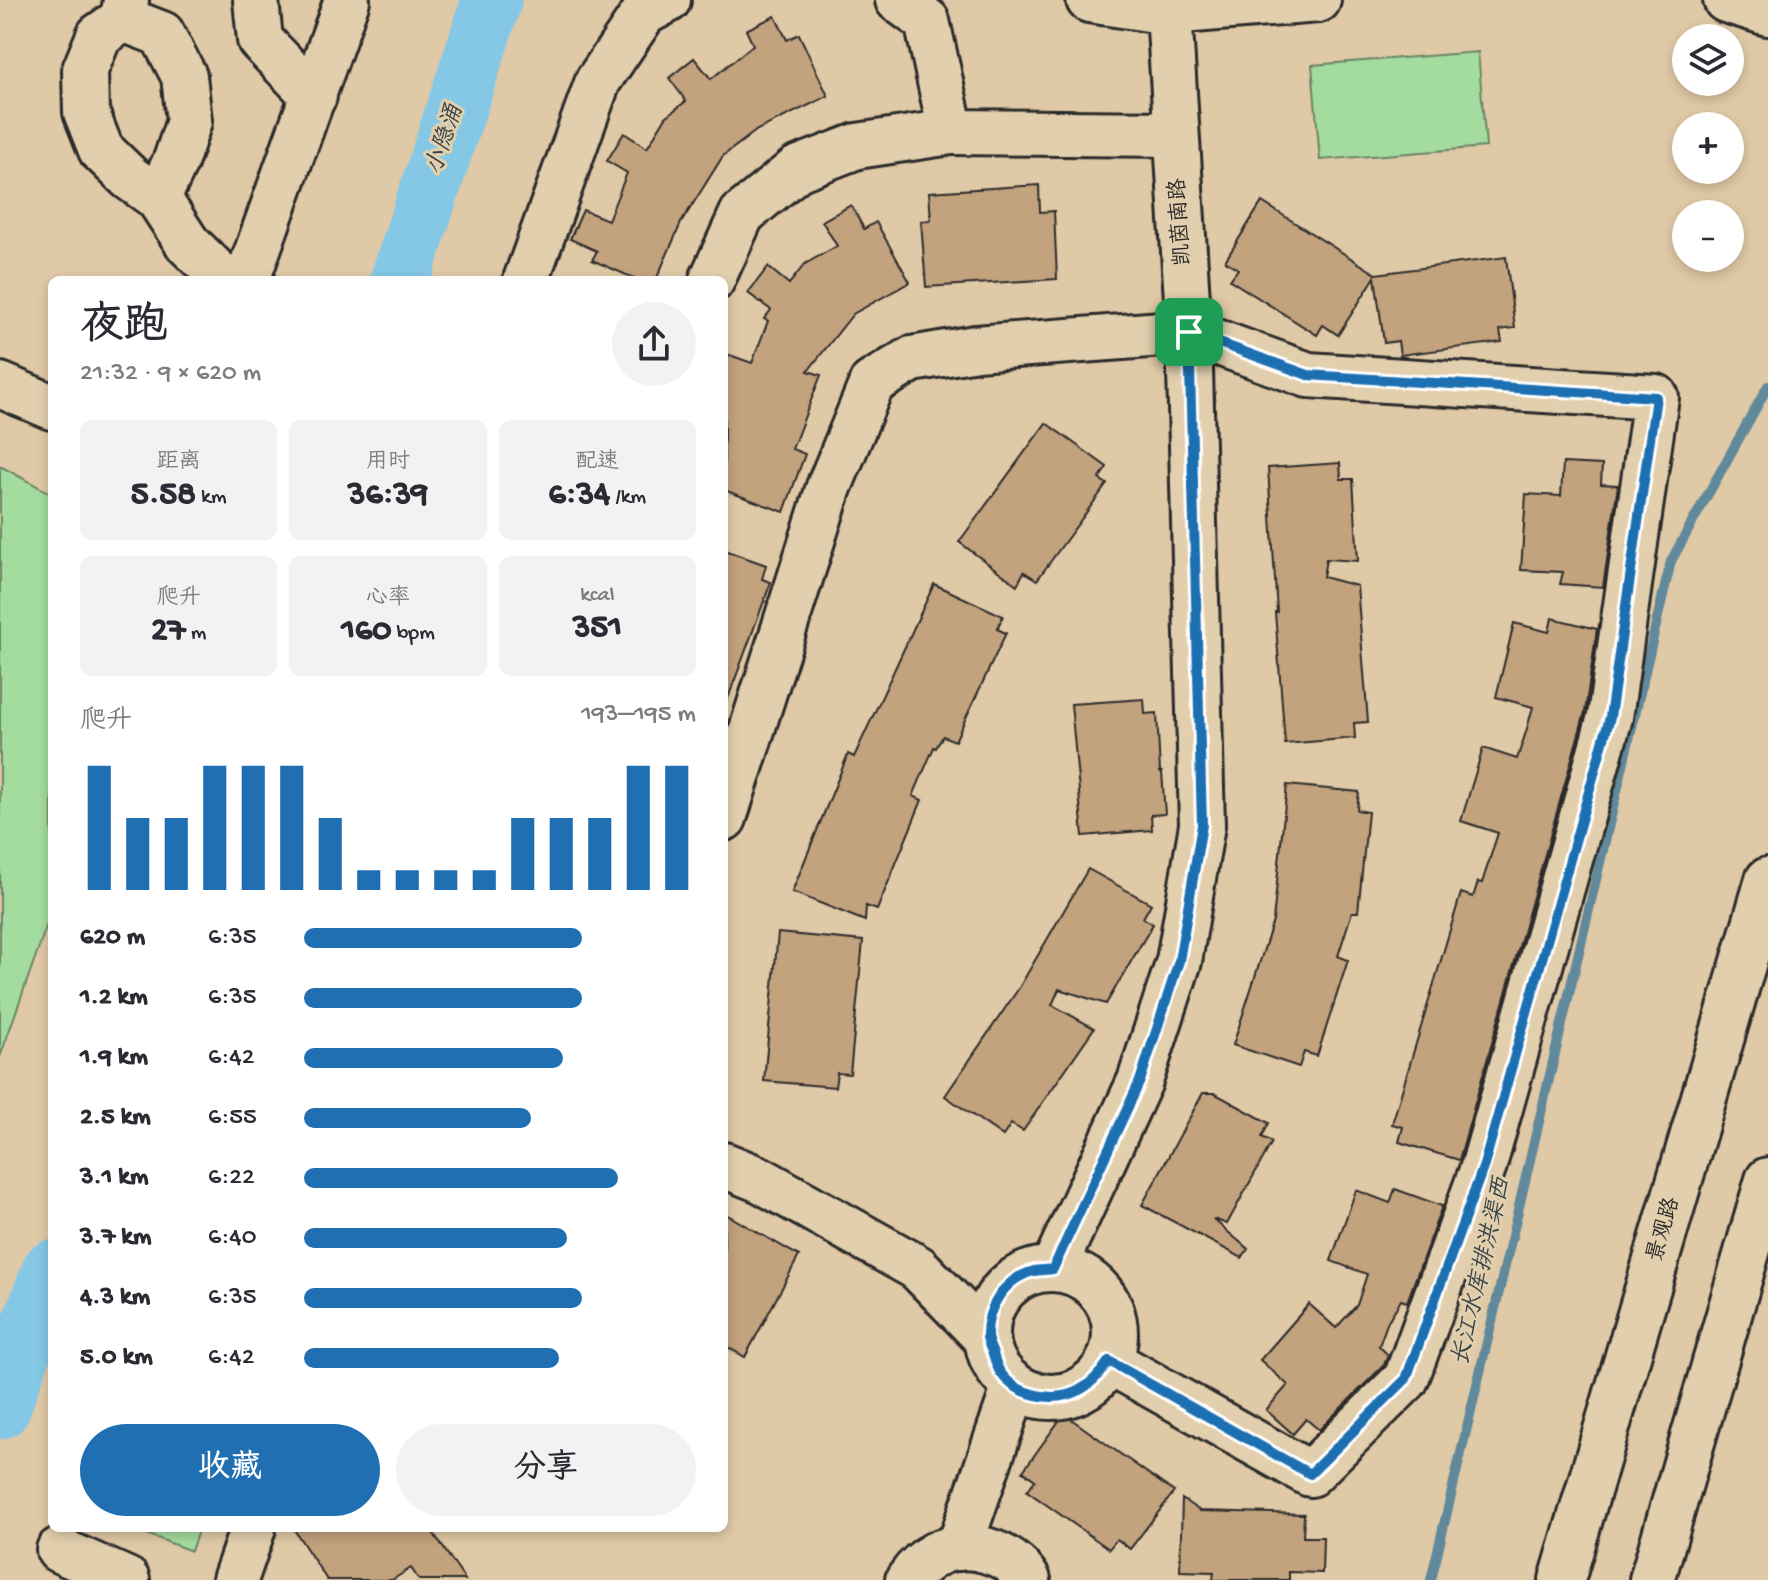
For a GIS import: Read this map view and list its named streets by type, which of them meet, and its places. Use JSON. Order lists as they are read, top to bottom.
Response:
{
  "streets": {
    "street": ["凯茵南路", "景观路"]
  },
  "water": ["小隐涌", "长江水库排洪渠西"],
  "page": {
    "map_buttons": ["+", "−"],
    "heading": ["夜跑", "21:32 · 9 × 620 m"],
    "stats": [
      ["距离", "5.58 km"],
      ["用时", "36:39"],
      ["配速", "6:34 /km"],
      ["爬升", "27 m"],
      ["心率", "160 bpm"],
      ["kcal", "351"]
    ],
    "chart": ["爬升", "193–195 m"],
    "list": [
      {
        "name": "620 m",
        "note": "6:35"
      },
      {
        "name": "1.2 km",
        "note": "6:35"
      },
      {
        "name": "1.9 km",
        "note": "6:42"
      },
      {
        "name": "2.5 km",
        "note": "6:55"
      },
      {
        "name": "3.1 km",
        "note": "6:22"
      },
      {
        "name": "3.7 km",
        "note": "6:40"
      },
      {
        "name": "4.3 km",
        "note": "6:35"
      },
      {
        "name": "5.0 km",
        "note": "6:42"
      }
    ],
    "buttons": ["收藏", "分享"]
  }
}
